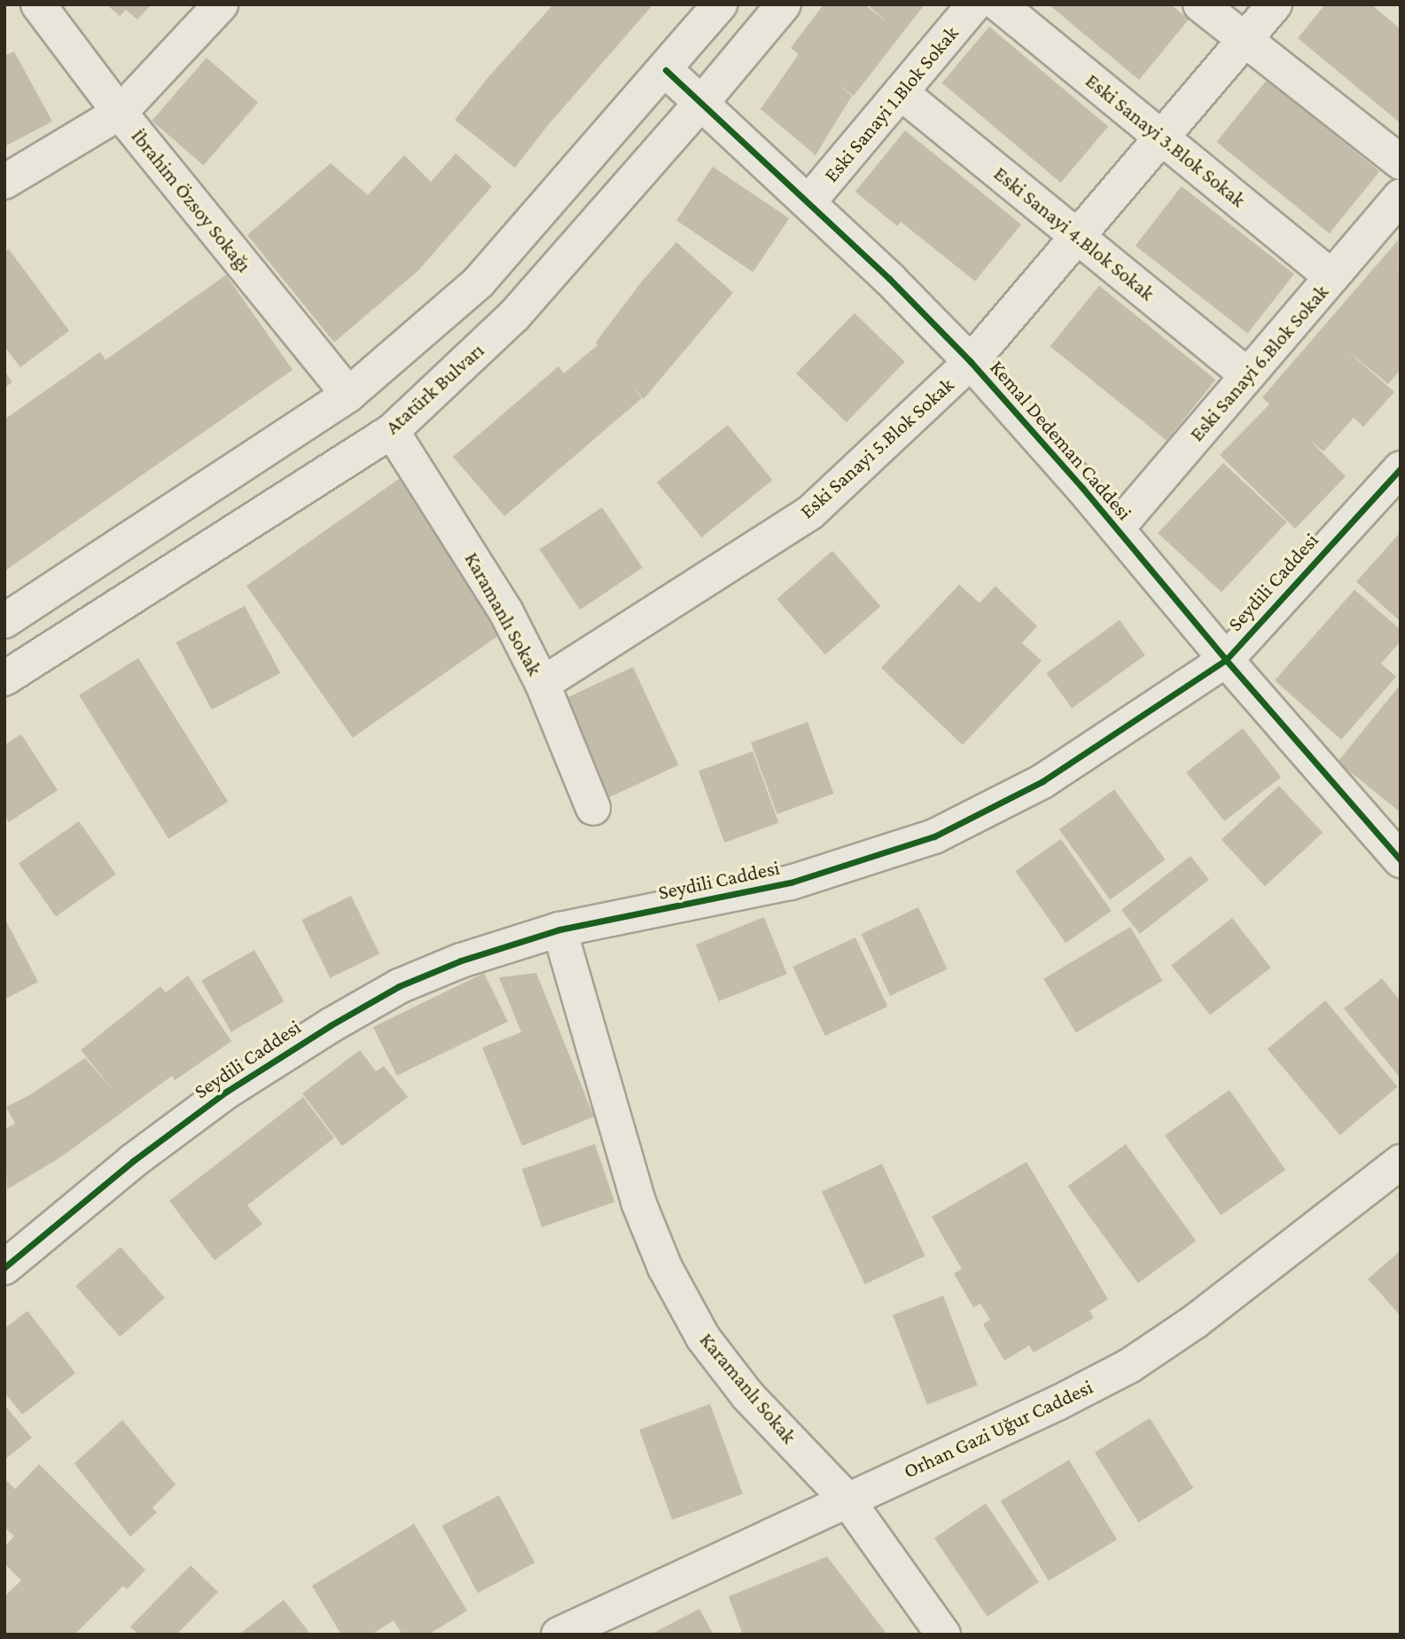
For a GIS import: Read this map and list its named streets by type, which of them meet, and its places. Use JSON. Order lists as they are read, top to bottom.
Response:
{
  "streets": {
    "street": [
      "Eski Sanayi 1.Blok Sokak",
      "Eski Sanayi 3.Blok Sokak",
      "İbrahim Özsoy Sokağı",
      "Eski Sanayi 4.Blok Sokak",
      "Eski Sanayi 6.Blok Sokak",
      "Atatürk Bulvarı",
      "Kemal Dedeman Caddesi",
      "Eski Sanayi 5.Blok Sokak",
      "Seydili Caddesi",
      "Karamanlı Sokak",
      "Orhan Gazi Uğur Caddesi"
    ]
  },
  "crossings": [
    ["Eski Sanayi 1.Blok Sokak", "Eski Sanayi 4.Blok Sokak"],
    ["Eski Sanayi 1.Blok Sokak", "Kemal Dedeman Caddesi"],
    ["Eski Sanayi 3.Blok Sokak", "Eski Sanayi 6.Blok Sokak"],
    ["Eski Sanayi 3.Blok Sokak", "Eski Sanayi 5.Blok Sokak"],
    ["Eski Sanayi 4.Blok Sokak", "Eski Sanayi 6.Blok Sokak"],
    ["Eski Sanayi 4.Blok Sokak", "Eski Sanayi 5.Blok Sokak"],
    ["Eski Sanayi 6.Blok Sokak", "Kemal Dedeman Caddesi"],
    ["Atatürk Bulvarı", "Kemal Dedeman Caddesi"],
    ["Atatürk Bulvarı", "Karamanlı Sokak"],
    ["Kemal Dedeman Caddesi", "Eski Sanayi 5.Blok Sokak"],
    ["Kemal Dedeman Caddesi", "Seydili Caddesi"],
    ["Eski Sanayi 5.Blok Sokak", "Karamanlı Sokak"],
    ["Seydili Caddesi", "Karamanlı Sokak"],
    ["Karamanlı Sokak", "Orhan Gazi Uğur Caddesi"]
  ]
}
